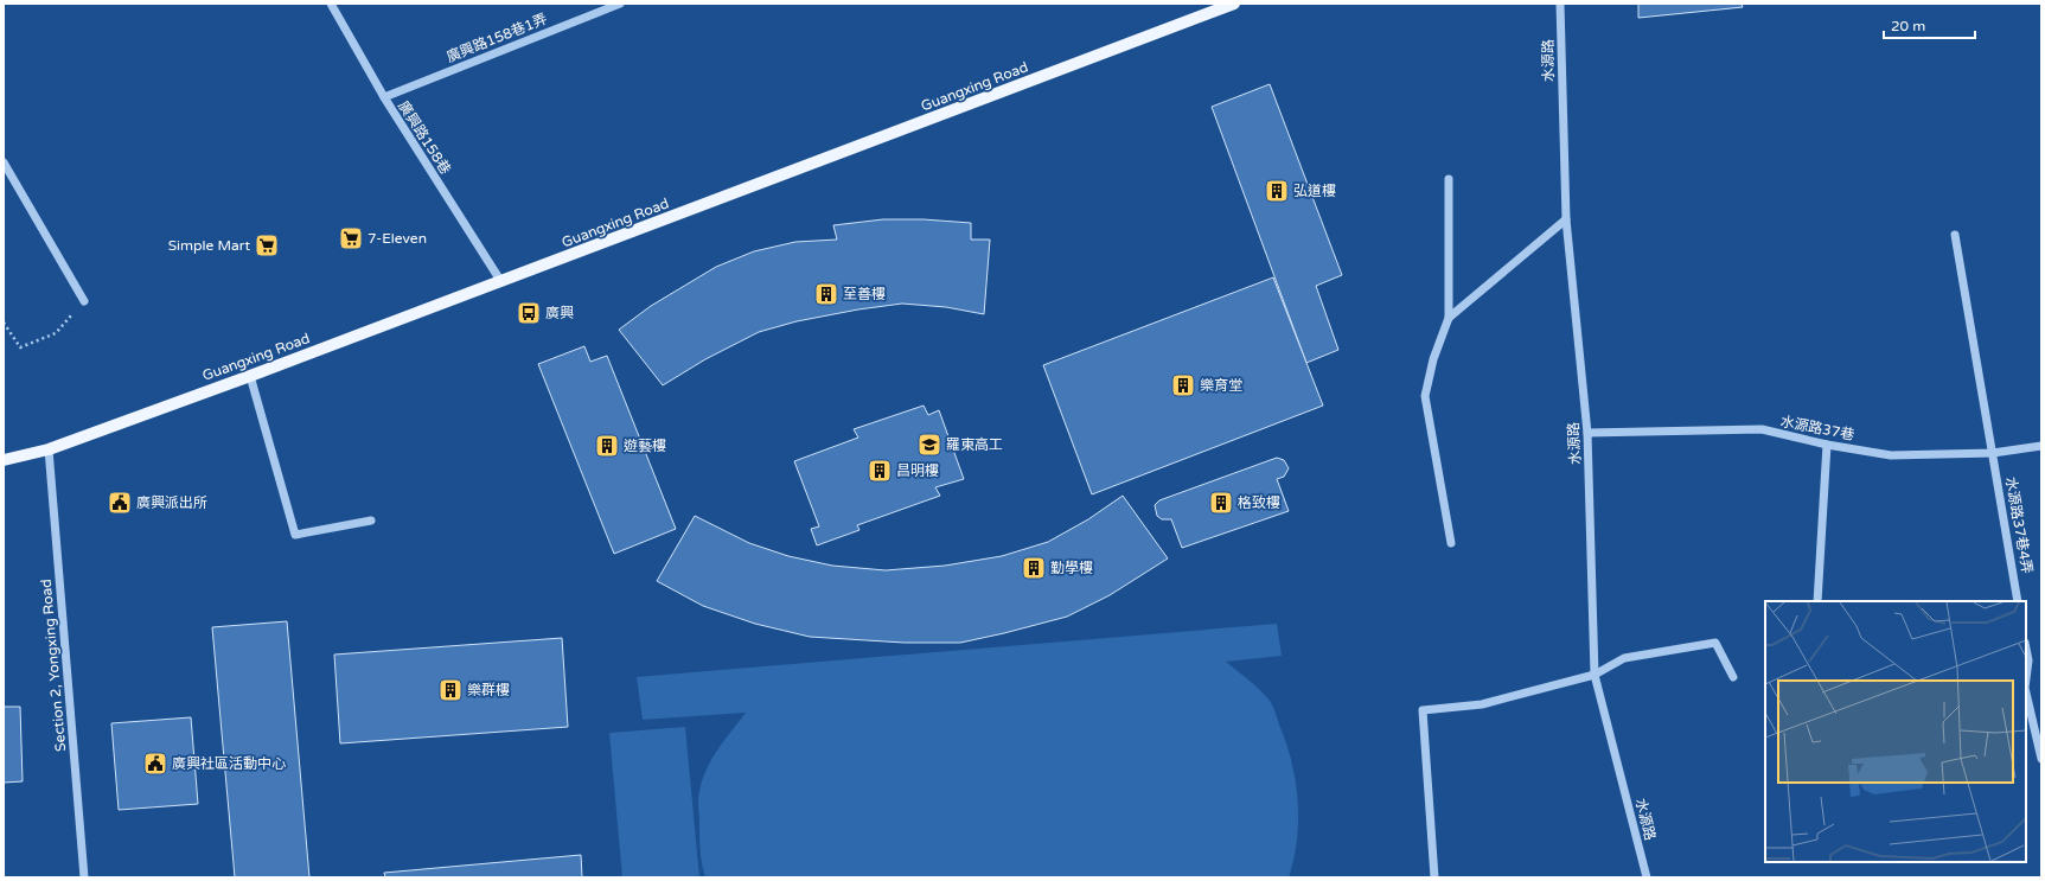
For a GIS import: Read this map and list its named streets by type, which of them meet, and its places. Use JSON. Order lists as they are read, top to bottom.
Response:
{
  "streets": {
    "main road": ["Guangxing Road"],
    "street": [
      "廣興路158巷1弄",
      "水源路",
      "廣興路158巷",
      "水源路37巷",
      "水源路37巷4弄",
      "Section 2, Yongxing Road"
    ]
  },
  "crossings": [
    ["廣興路158巷1弄", "廣興路158巷"],
    ["水源路", "水源路37巷"],
    ["Guangxing Road", "廣興路158巷"],
    ["Guangxing Road", "Section 2, Yongxing Road"],
    ["水源路37巷", "水源路37巷4弄"]
  ],
  "places": {
    "building": [
      "弘道樓",
      "至善樓",
      "樂育堂",
      "遊藝樓",
      "昌明樓",
      "格致樓",
      "勤學樓",
      "樂群樓"
    ],
    "supermarket": ["7-Eleven", "Simple Mart"],
    "bus stop": ["廣興"],
    "school or university": ["羅東高工"],
    "public building": ["廣興派出所", "廣興社區活動中心"]
  },
  "scale_bar": "20 m"
}
